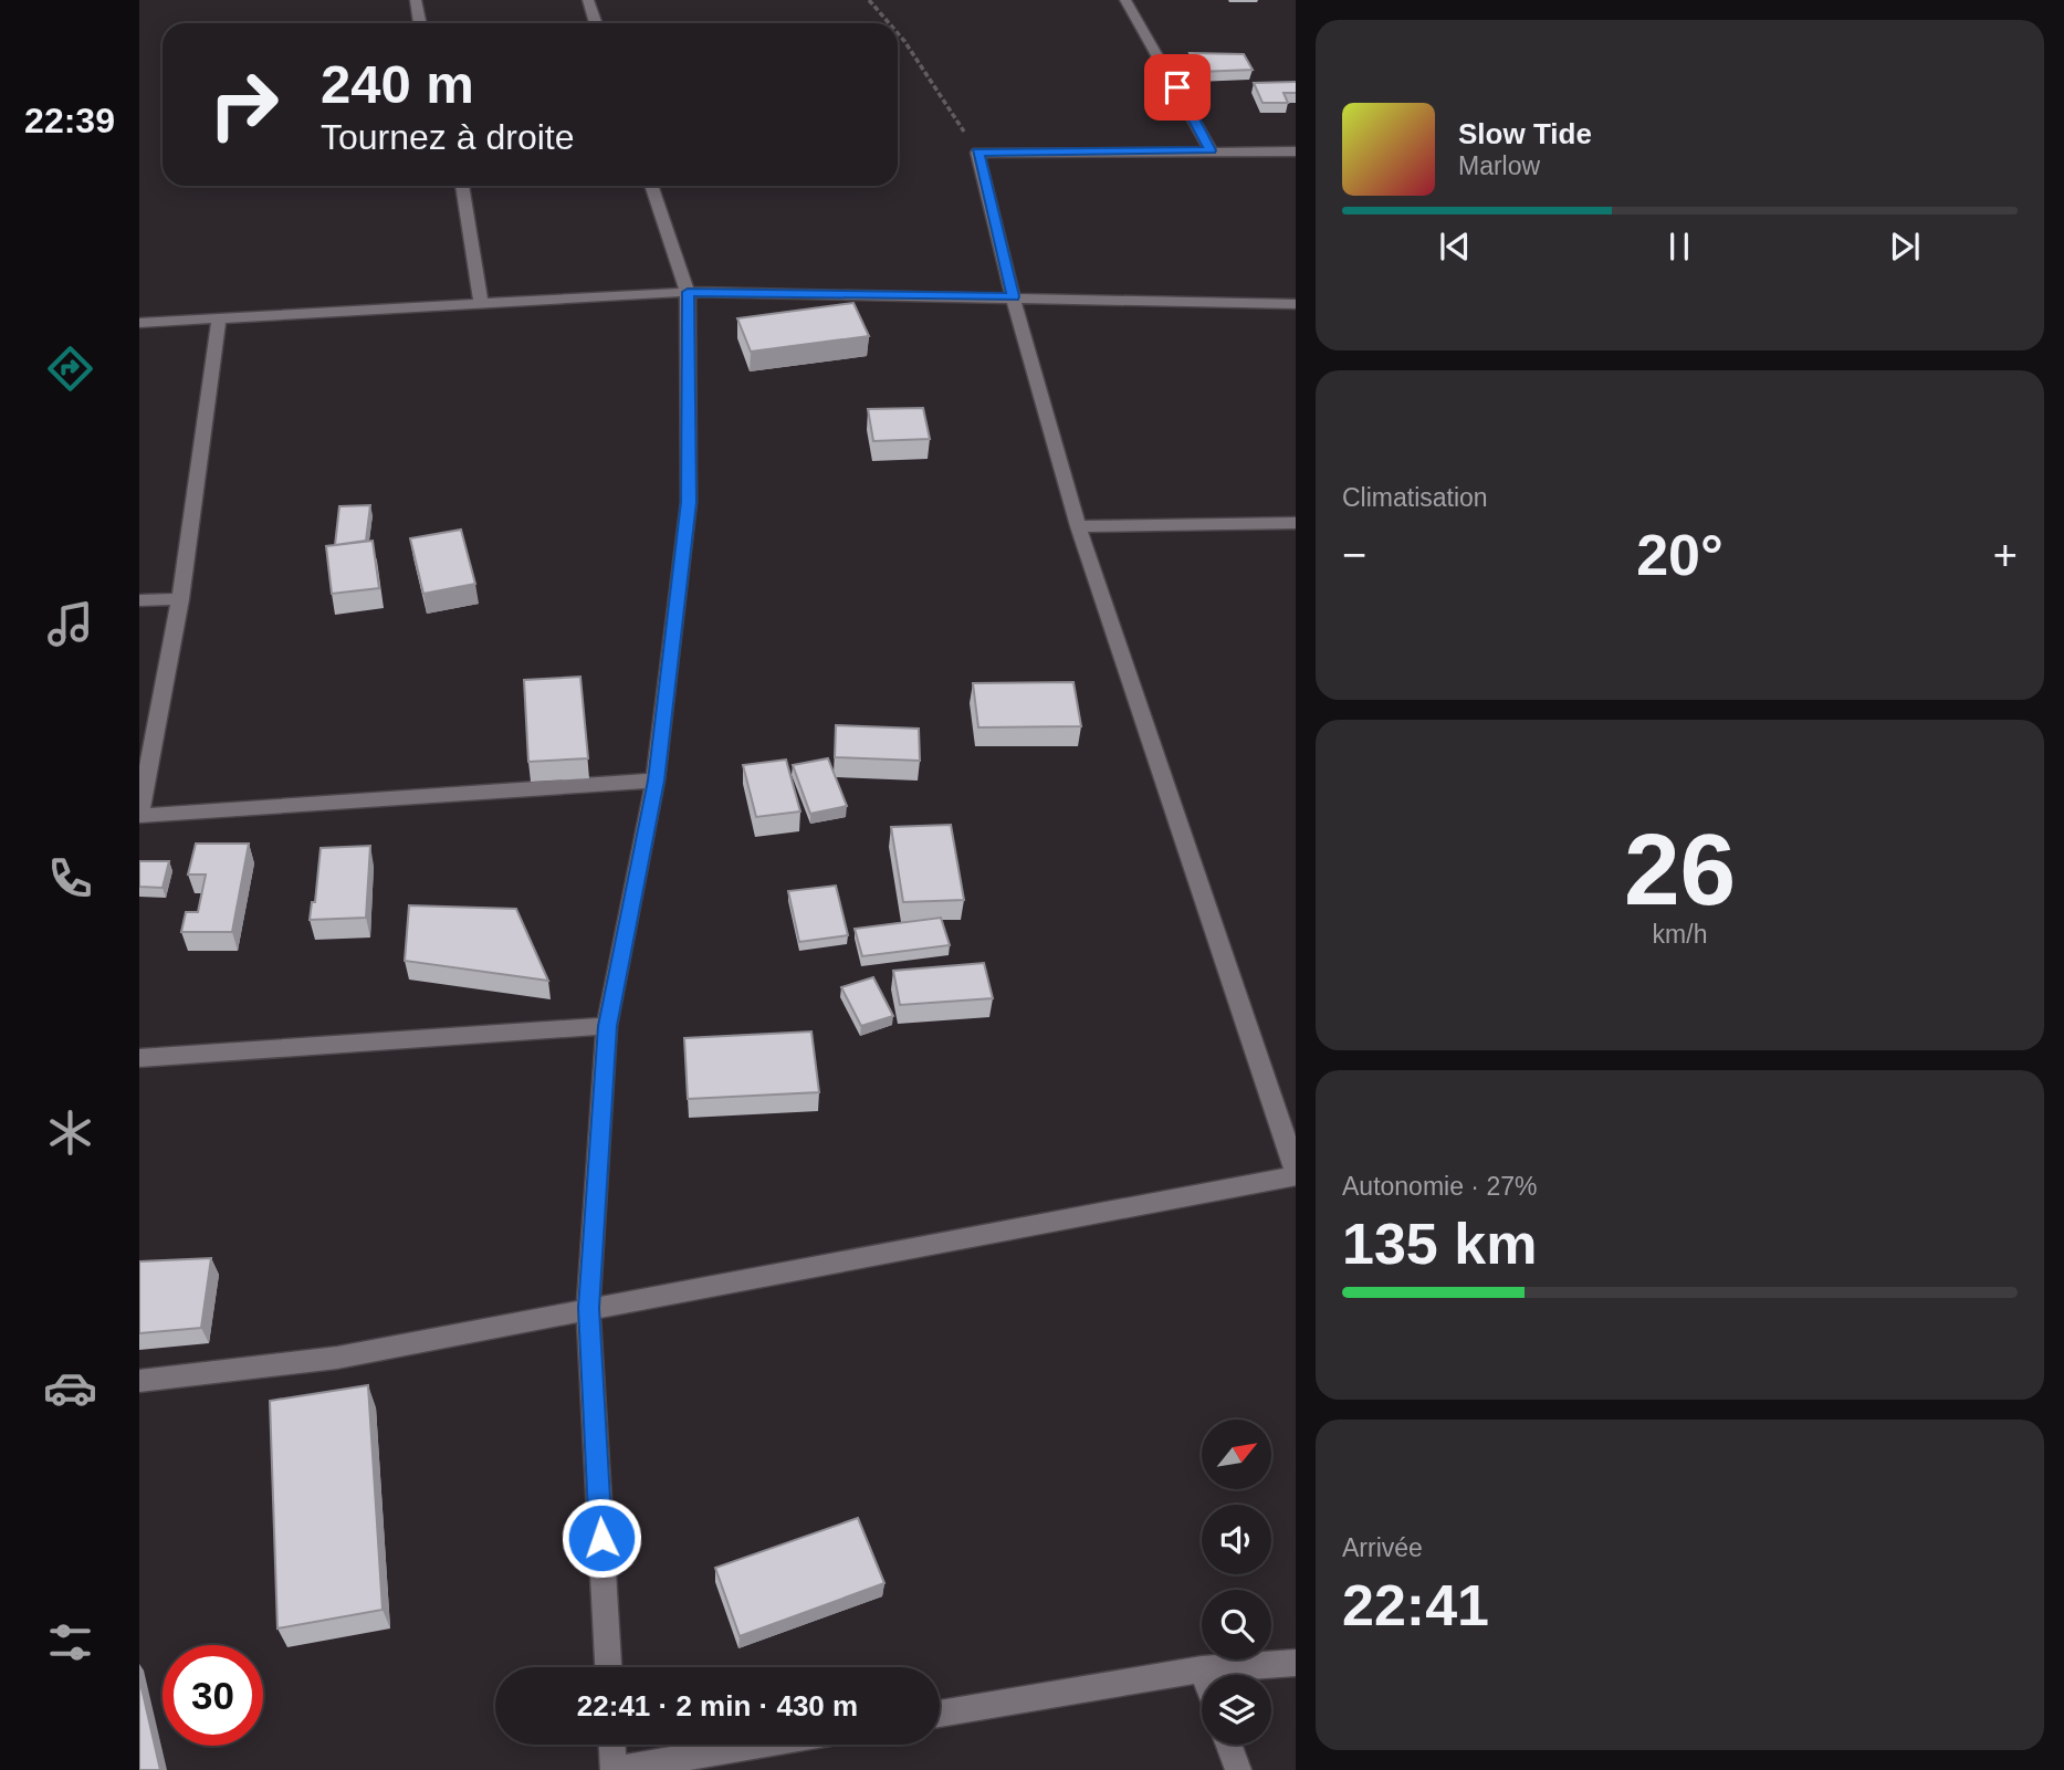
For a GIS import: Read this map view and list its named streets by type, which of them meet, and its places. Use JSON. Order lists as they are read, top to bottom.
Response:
{
  "north": "top right",
  "page": {
    "tabs": "22:39",
    "turn": ["240 m", "Tournez à droite"],
    "song": ["Slow Tide", "Marlow"],
    "tile": [
      "Climatisation",
      ["26", "km/h"],
      ["Autonomie · 27%", "135 km"],
      ["Arrivée", "22:41"]
    ],
    "heat": ["−", "20°", "+"],
    "limit": "30",
    "trip": "22:41 · 2 min · 430 m"
  }
}
